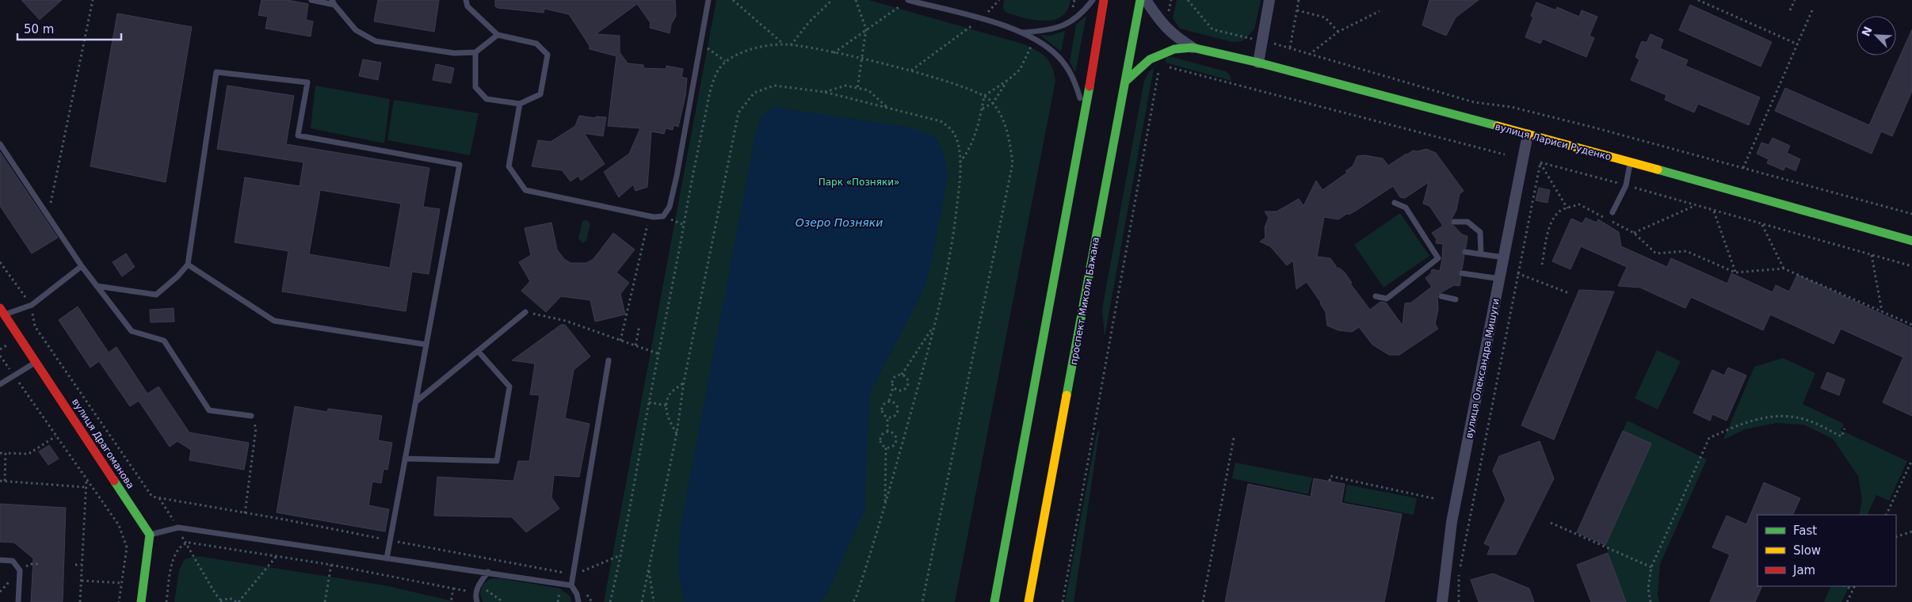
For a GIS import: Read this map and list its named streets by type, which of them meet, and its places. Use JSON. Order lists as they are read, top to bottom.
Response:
{
  "streets": {
    "main road": ["вулиця Лариси Руденко", "проспект Миколи Бажана", "вулиця Драгоманова"],
    "street": ["вулиця Олександра Мишуги"]
  },
  "crossings": [
    ["вулиця Лариси Руденко", "проспект Миколи Бажана"],
    ["вулиця Лариси Руденко", "вулиця Олександра Мишуги"]
  ],
  "water": ["Озеро Позняки"],
  "parks": ["Парк «Позняки»"],
  "legend": ["Fast", "Slow", "Jam"],
  "scale_bar": "50 m",
  "north": "top left"
}
